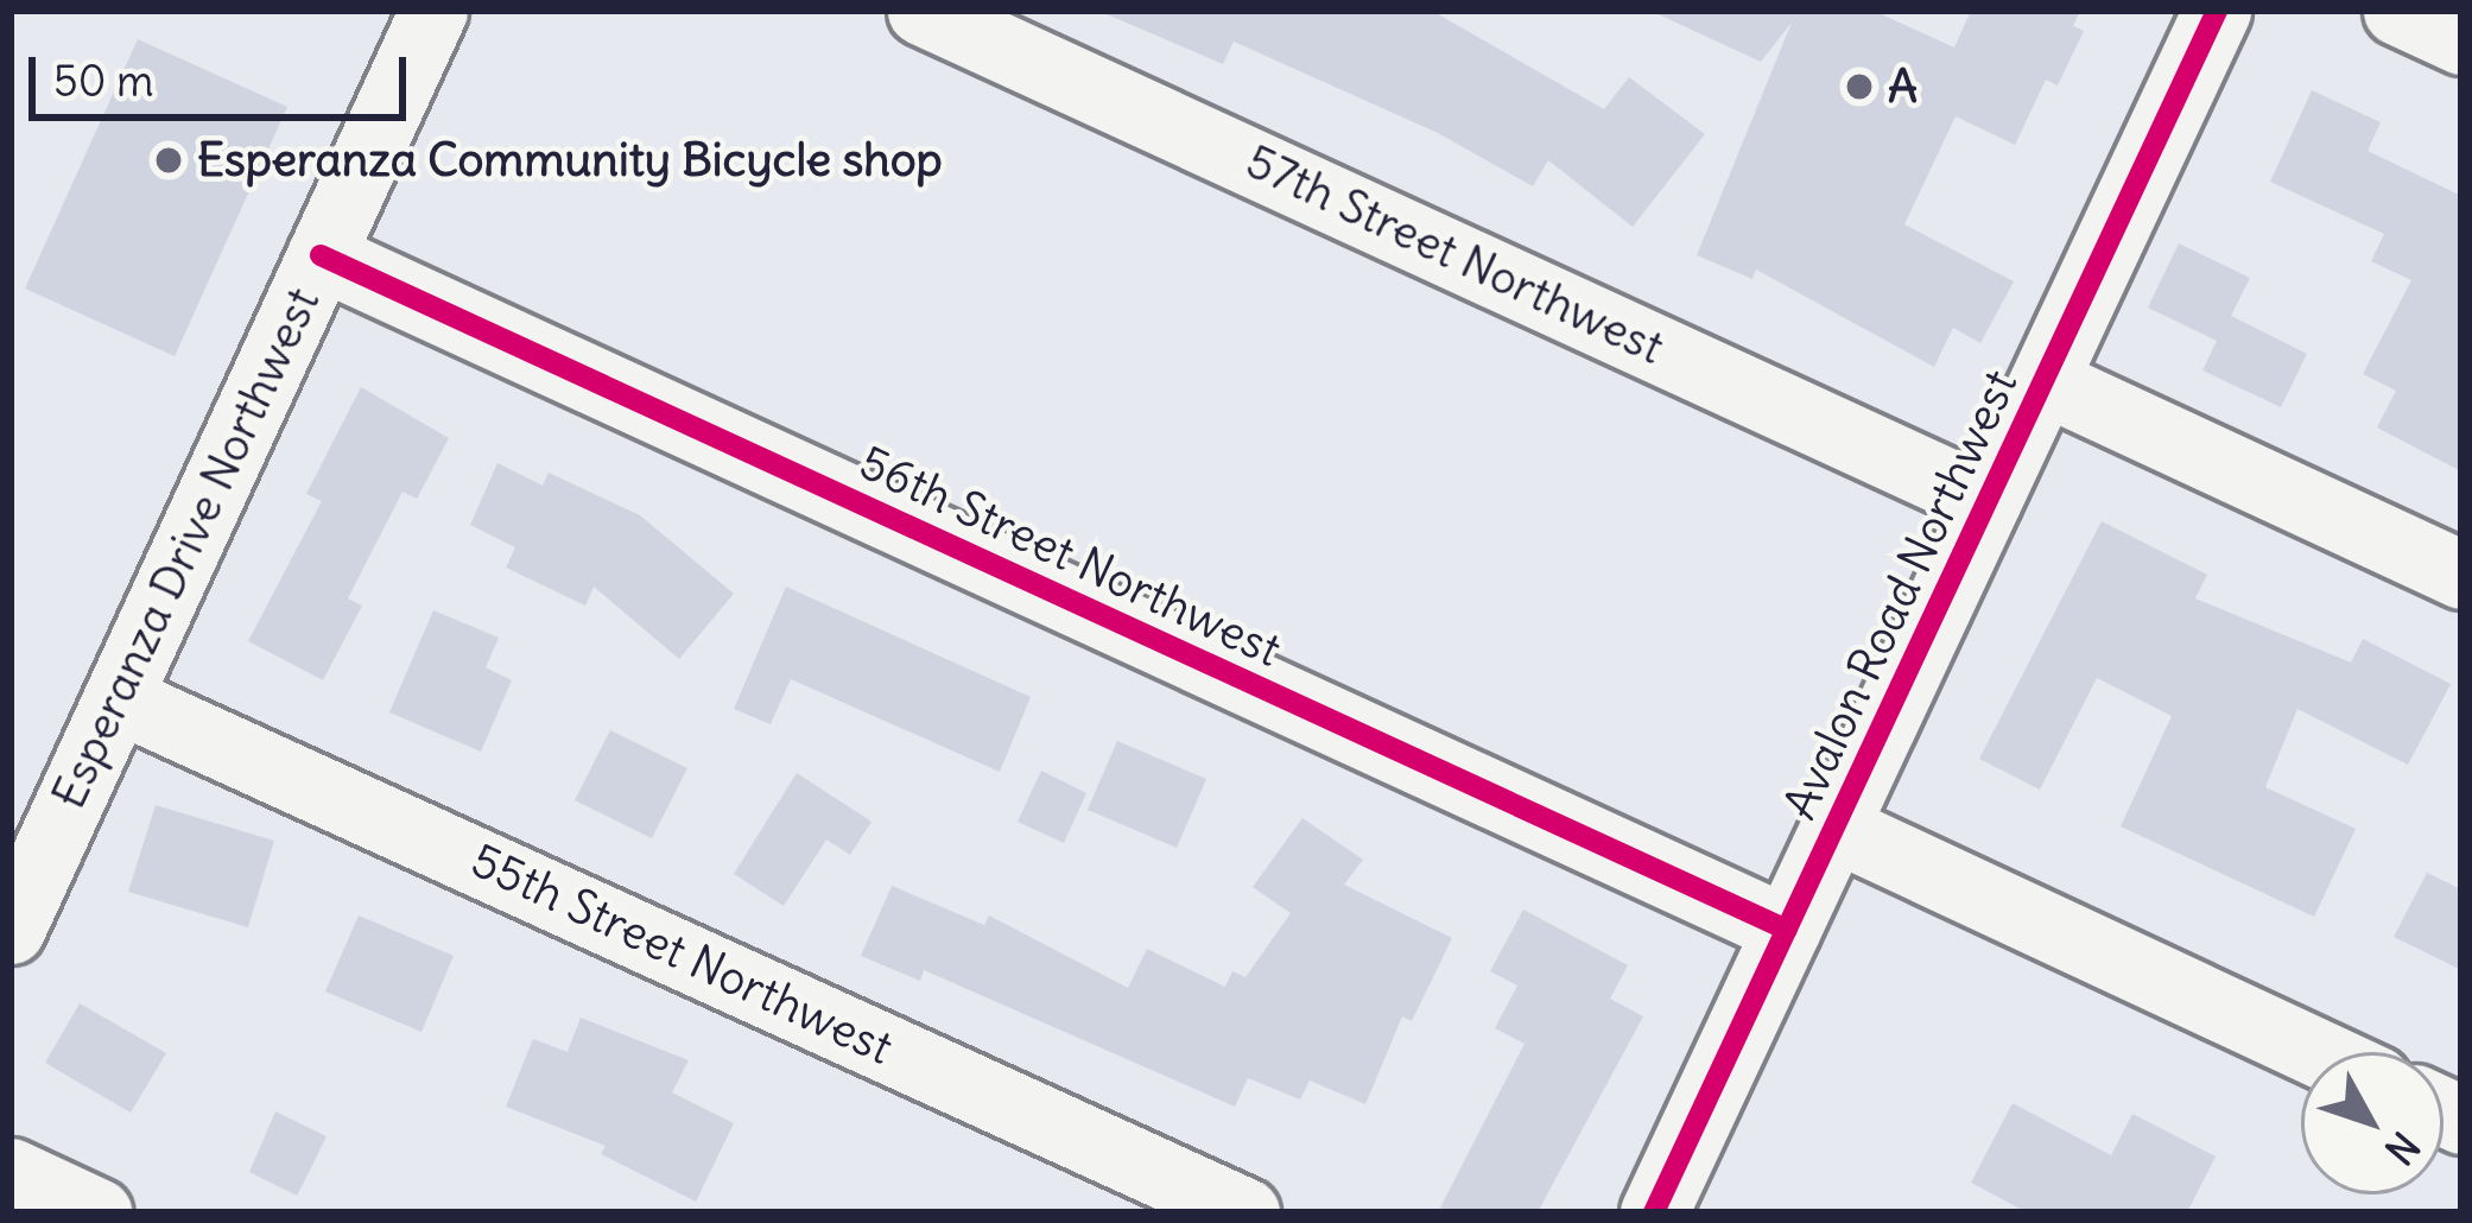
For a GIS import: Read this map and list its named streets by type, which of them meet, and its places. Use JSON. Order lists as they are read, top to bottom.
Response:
{
  "streets": {
    "street": [
      "57th Street Northwest",
      "Esperanza Drive Northwest",
      "56th Street Northwest",
      "Avalon Road Northwest",
      "55th Street Northwest"
    ]
  },
  "crossings": [
    ["57th Street Northwest", "Avalon Road Northwest"],
    ["Esperanza Drive Northwest", "56th Street Northwest"],
    ["Esperanza Drive Northwest", "55th Street Northwest"],
    ["56th Street Northwest", "Avalon Road Northwest"]
  ],
  "places": ["A", "Esperanza Community Bicycle shop"],
  "scale_bar": "50 m",
  "north": "bottom right"
}
